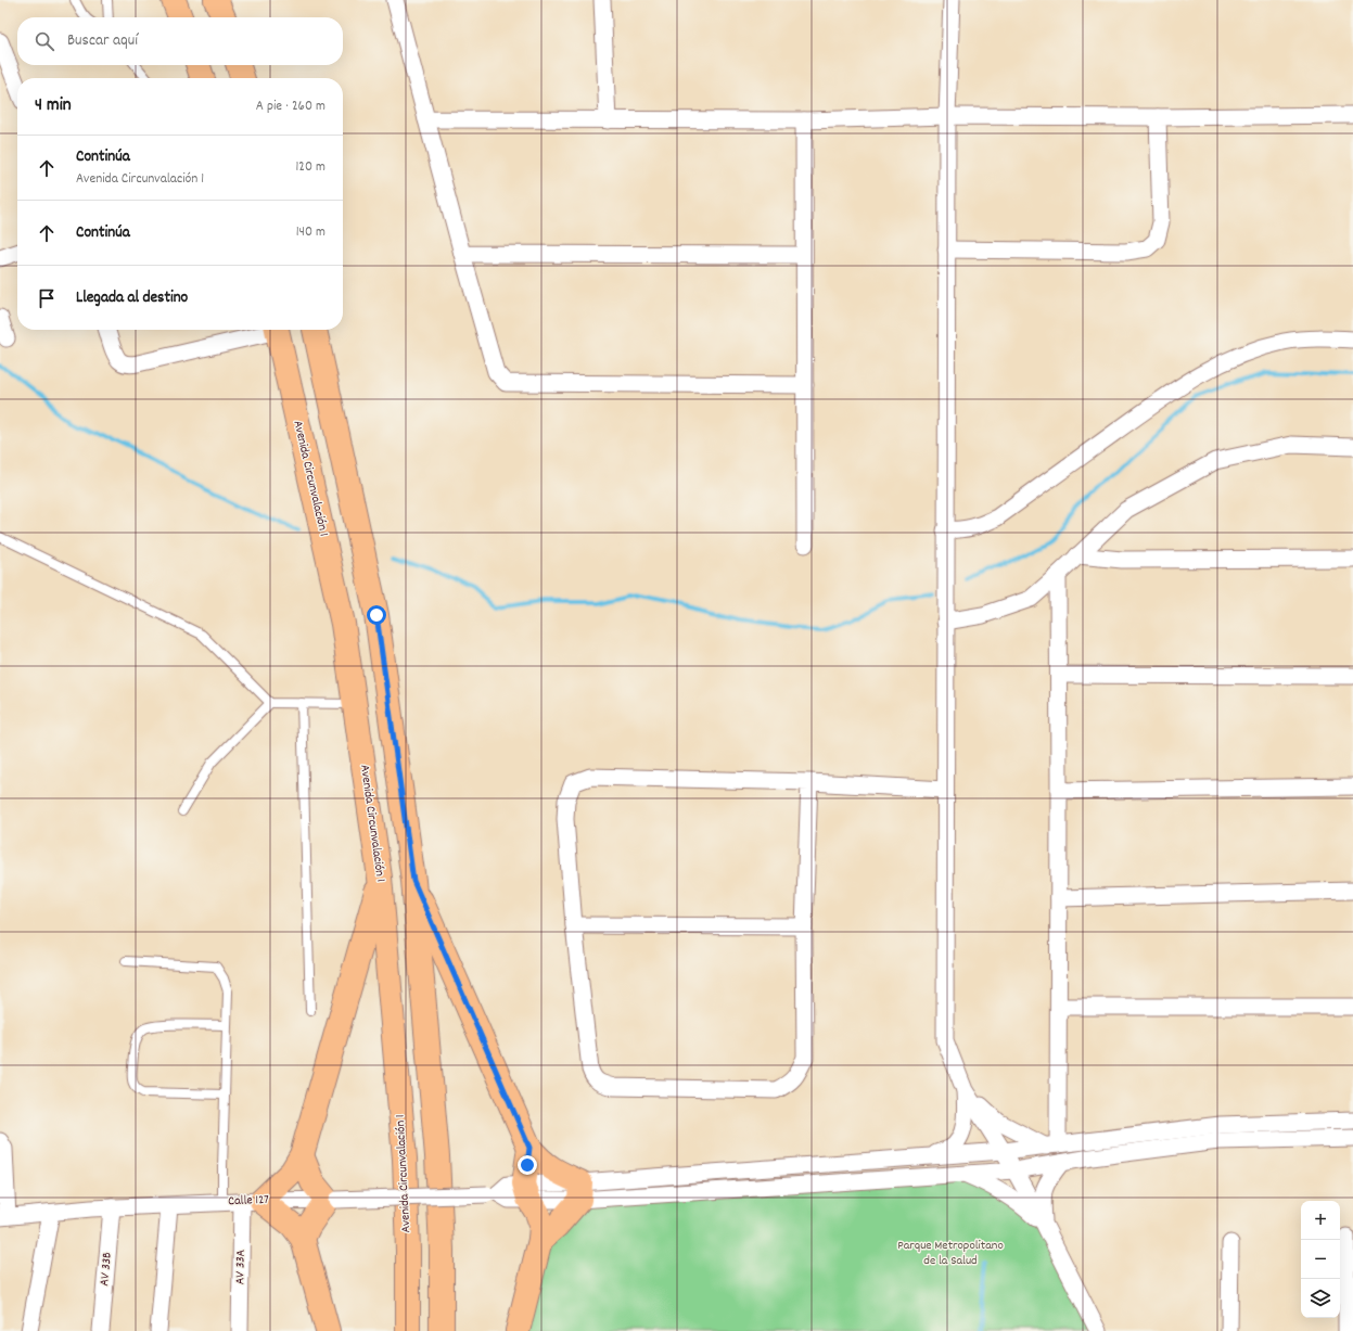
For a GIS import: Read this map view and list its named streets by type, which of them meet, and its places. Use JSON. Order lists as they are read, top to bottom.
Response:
{
  "streets": {
    "main road": ["Avenida Circunvalación 1"],
    "street": ["Calle 127", "AV 33A", "AV 33B"]
  },
  "crossings": [
    ["Calle 127", "AV 33A"],
    ["Calle 127", "AV 33B"]
  ],
  "parks": ["Parque Metropolitano de la Salud"],
  "page": {
    "search": "Buscar aquí",
    "heading": ["4 min", "A pie · 260 m"],
    "list": [
      ["Continúa", "Avenida Circunvalación 1", "120 m"],
      ["Continúa", "140 m"],
      "Llegada al destino"
    ],
    "map_buttons": ["+", "−"]
  }
}
